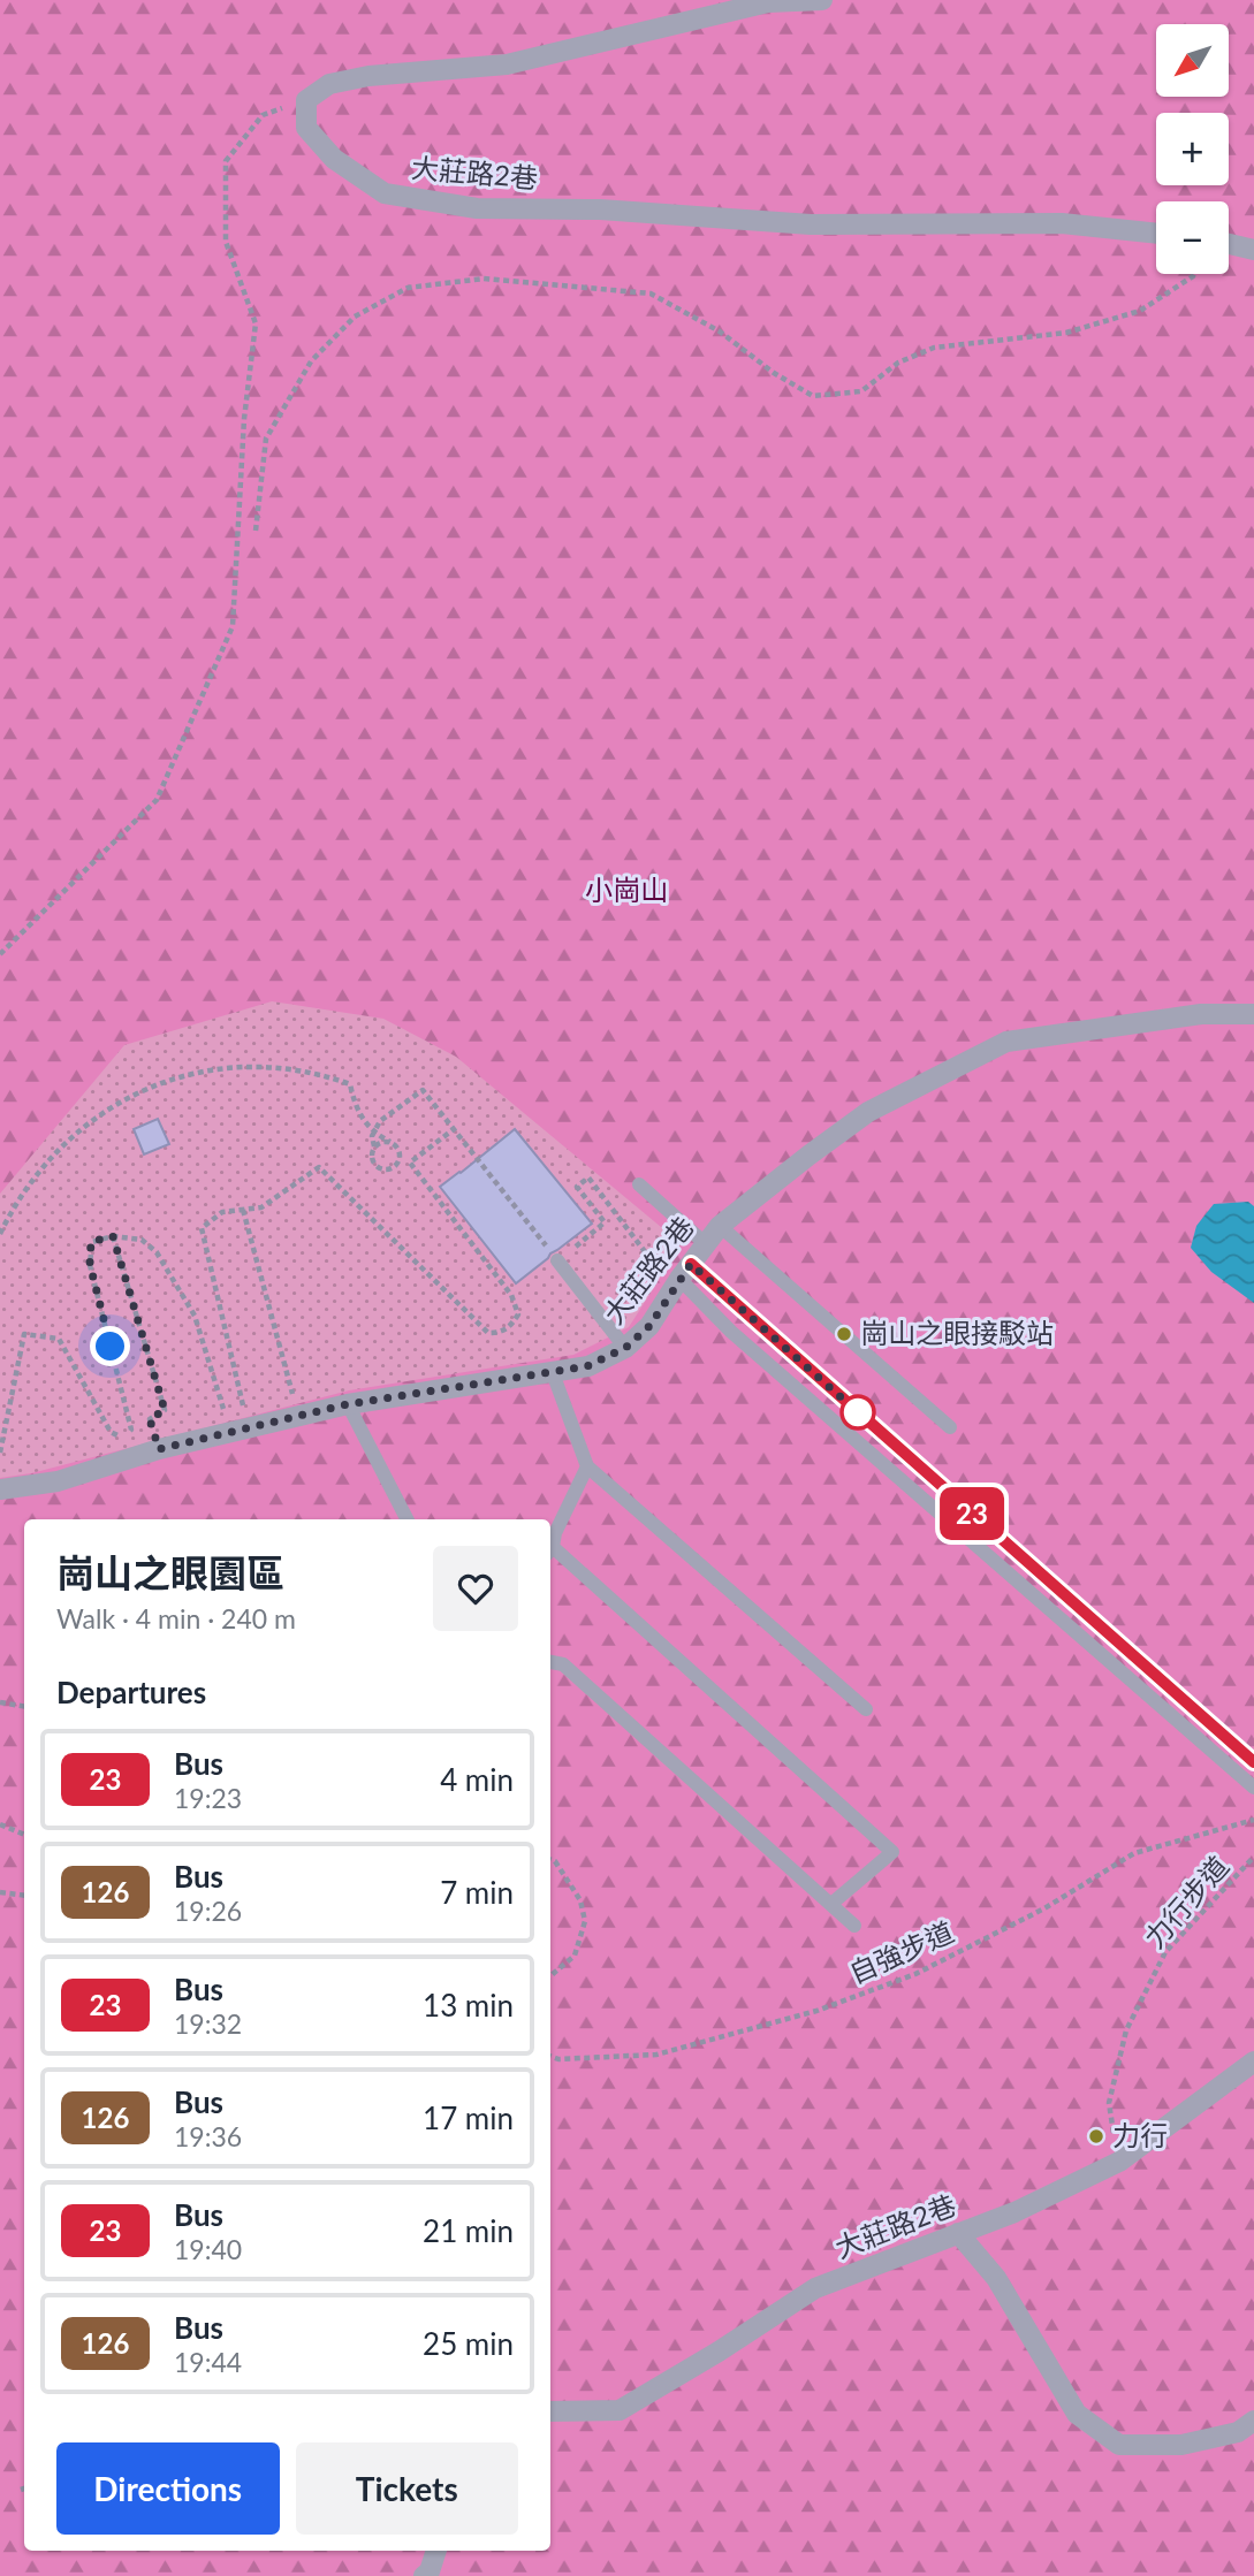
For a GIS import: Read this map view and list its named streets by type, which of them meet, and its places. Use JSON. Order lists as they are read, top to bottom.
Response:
{
  "streets": {
    "street": ["大莊路2巷"],
    "path": ["力行步道", "自強步道"]
  },
  "crossings": [
    ["大莊路2巷", "力行步道"]
  ],
  "parks": ["小崗山"],
  "places": ["崗山之眼接駁站", "力行"],
  "lines": ["bus line 23"],
  "north": "bottom left",
  "page": {
    "on_map": "23",
    "map_buttons": ["+", "−"],
    "heading": [
      ["崗山之眼園區", "Walk · 4 min · 240 m"],
      "Departures"
    ],
    "list": [
      {
        "mark": "23",
        "name": "Bus",
        "note": "19:23",
        "value": "4 min"
      },
      {
        "mark": "126",
        "name": "Bus",
        "note": "19:26",
        "value": "7 min"
      },
      {
        "mark": "23",
        "name": "Bus",
        "note": "19:32",
        "value": "13 min"
      },
      {
        "mark": "126",
        "name": "Bus",
        "note": "19:36",
        "value": "17 min"
      },
      {
        "mark": "23",
        "name": "Bus",
        "note": "19:40",
        "value": "21 min"
      },
      {
        "mark": "126",
        "name": "Bus",
        "note": "19:44",
        "value": "25 min"
      }
    ],
    "buttons": ["Directions", "Tickets"]
  }
}
